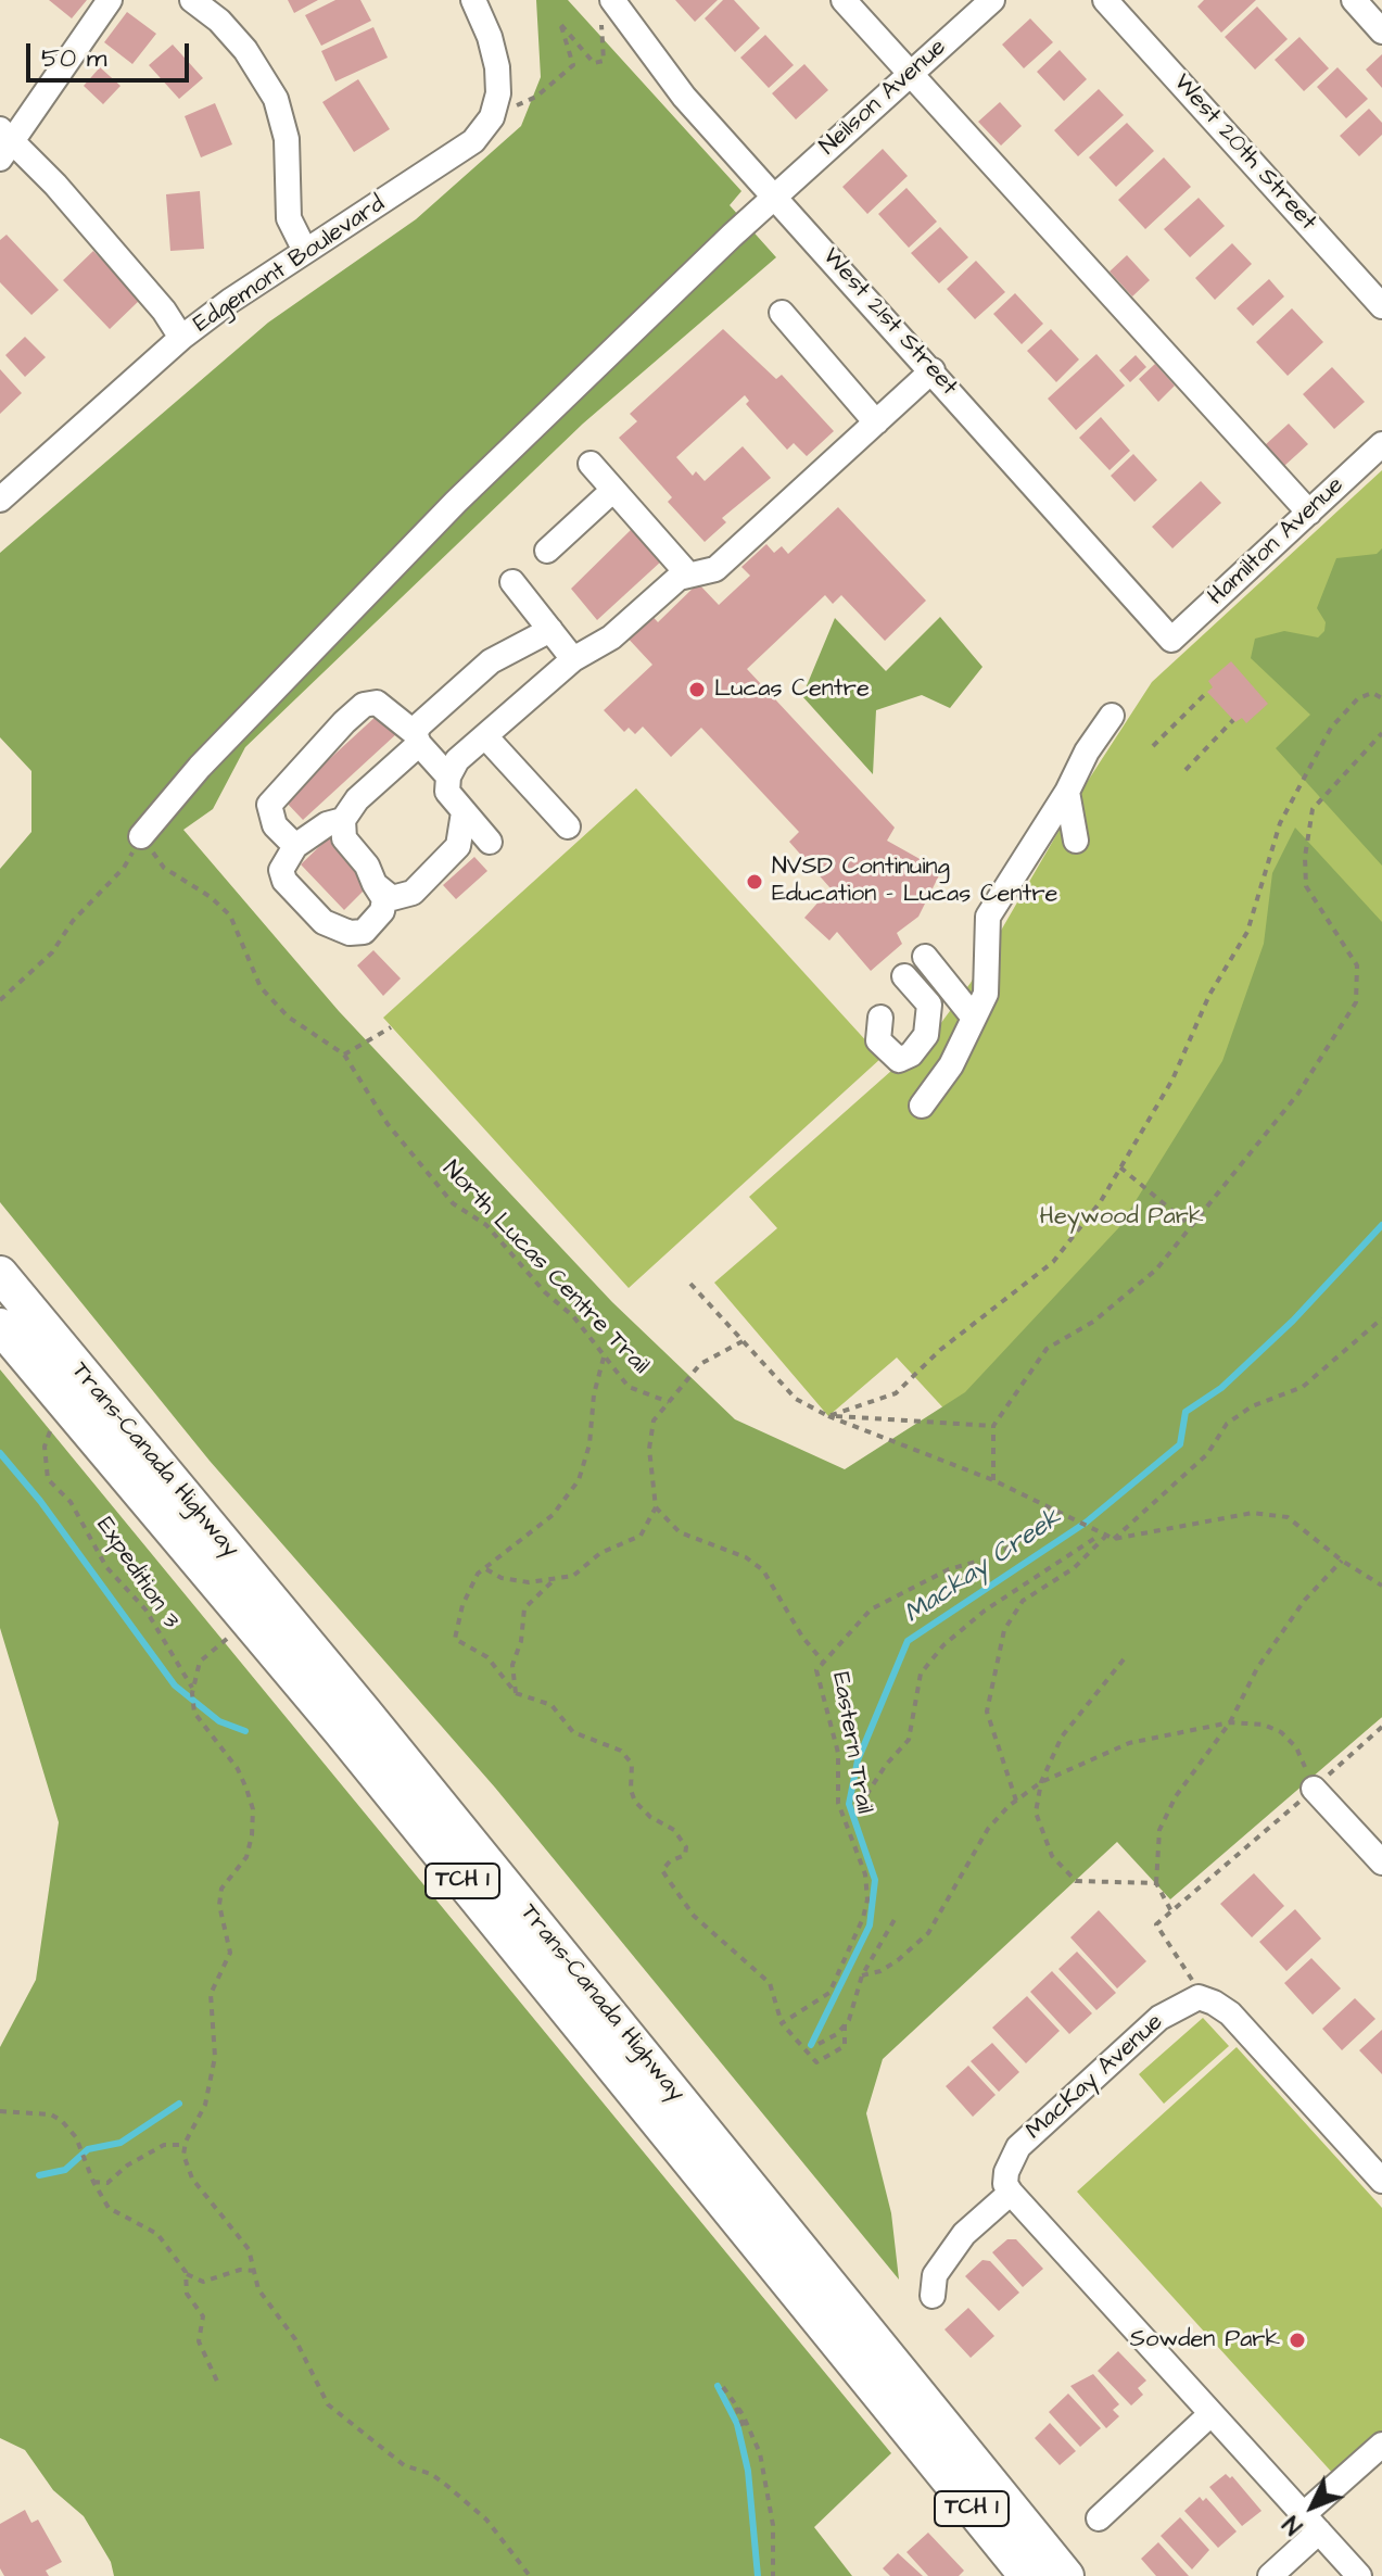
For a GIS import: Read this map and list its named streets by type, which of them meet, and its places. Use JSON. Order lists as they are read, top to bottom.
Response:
{
  "streets": {
    "highway": ["Trans-Canada Highway", "TCH 1"],
    "street": [
      "Neilson Avenue",
      "West 20th Street",
      "Edgemont Boulevard",
      "West 21st Street",
      "Hamilton Avenue",
      "MacKay Avenue"
    ],
    "path": ["North Lucas Centre Trail", "Expedition 3", "Eastern Trail"]
  },
  "crossings": [
    ["Neilson Avenue", "West 21st Street"],
    ["Neilson Avenue", "North Lucas Centre Trail"],
    ["West 21st Street", "Hamilton Avenue"]
  ],
  "water": ["Mackay Creek"],
  "parks": ["Heywood Park"],
  "places": ["Lucas Centre", "NVSD Continuing Education - Lucas Centre", "Sowden Park"],
  "scale_bar": "50 m",
  "north": "bottom left"
}
